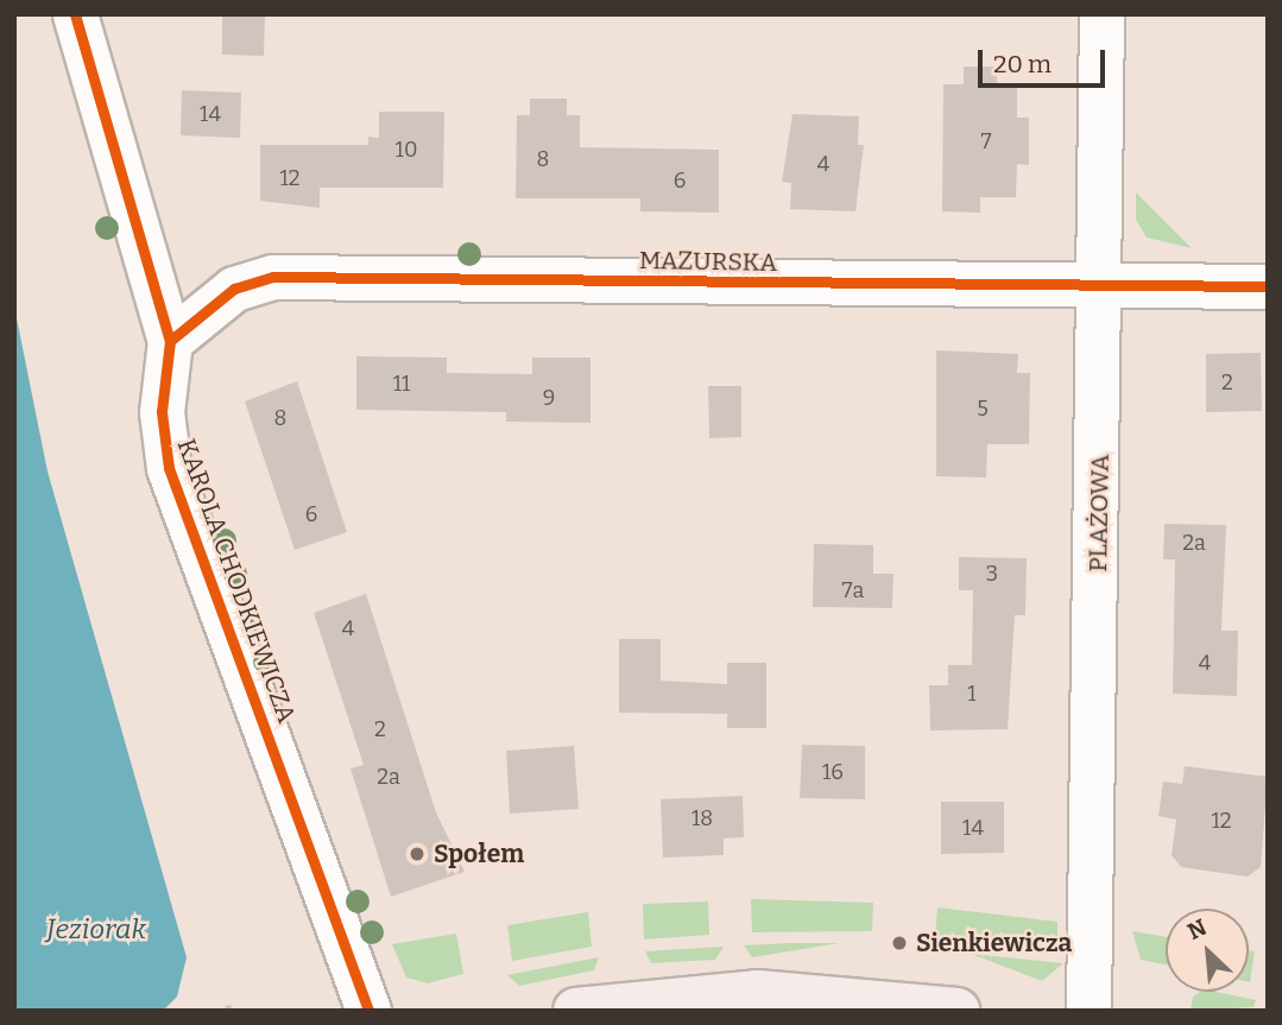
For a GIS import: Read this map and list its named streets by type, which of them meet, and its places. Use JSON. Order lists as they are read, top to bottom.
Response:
{
  "streets": {
    "street": ["MAZURSKA", "PLAŻOWA", "KAROLA CHODKIEWICZA"]
  },
  "crossings": [
    ["MAZURSKA", "PLAŻOWA"],
    ["MAZURSKA", "KAROLA CHODKIEWICZA"]
  ],
  "water": ["Jeziorak"],
  "places": ["Społem", "Sienkiewicza"],
  "house_numbers": [
    "14",
    "7",
    "10",
    "8",
    "4",
    "12",
    "6",
    "2",
    "11",
    "9",
    "5",
    "8",
    "6",
    "2a",
    "3",
    "7a",
    "4",
    "4",
    "1",
    "2",
    "16",
    "2a",
    "18",
    "12",
    "14"
  ],
  "scale_bar": "20 m",
  "north": "top left"
}
